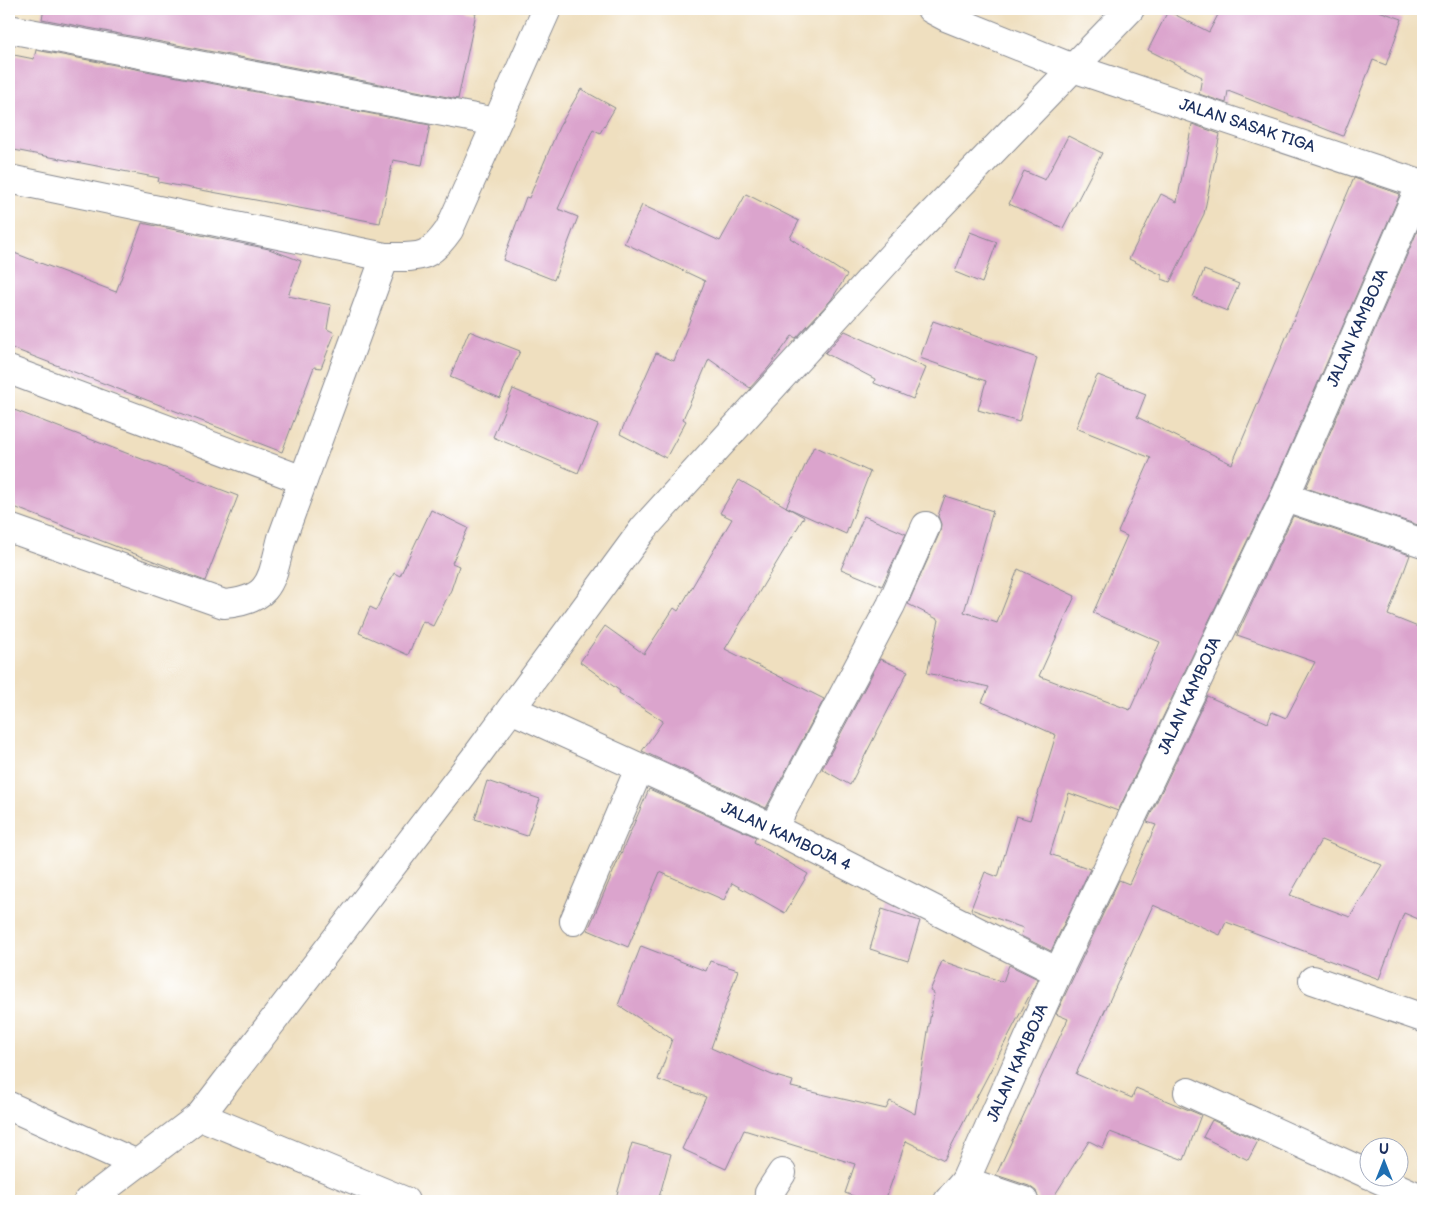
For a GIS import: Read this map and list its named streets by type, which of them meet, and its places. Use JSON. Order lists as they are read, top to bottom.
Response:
{
  "streets": {
    "street": ["JALAN SASAK TIGA", "JALAN KAMBOJA", "JALAN KAMBOJA 4"]
  },
  "crossings": [
    ["JALAN SASAK TIGA", "JALAN KAMBOJA"],
    ["JALAN KAMBOJA", "JALAN KAMBOJA 4"]
  ],
  "north": "top"
}
